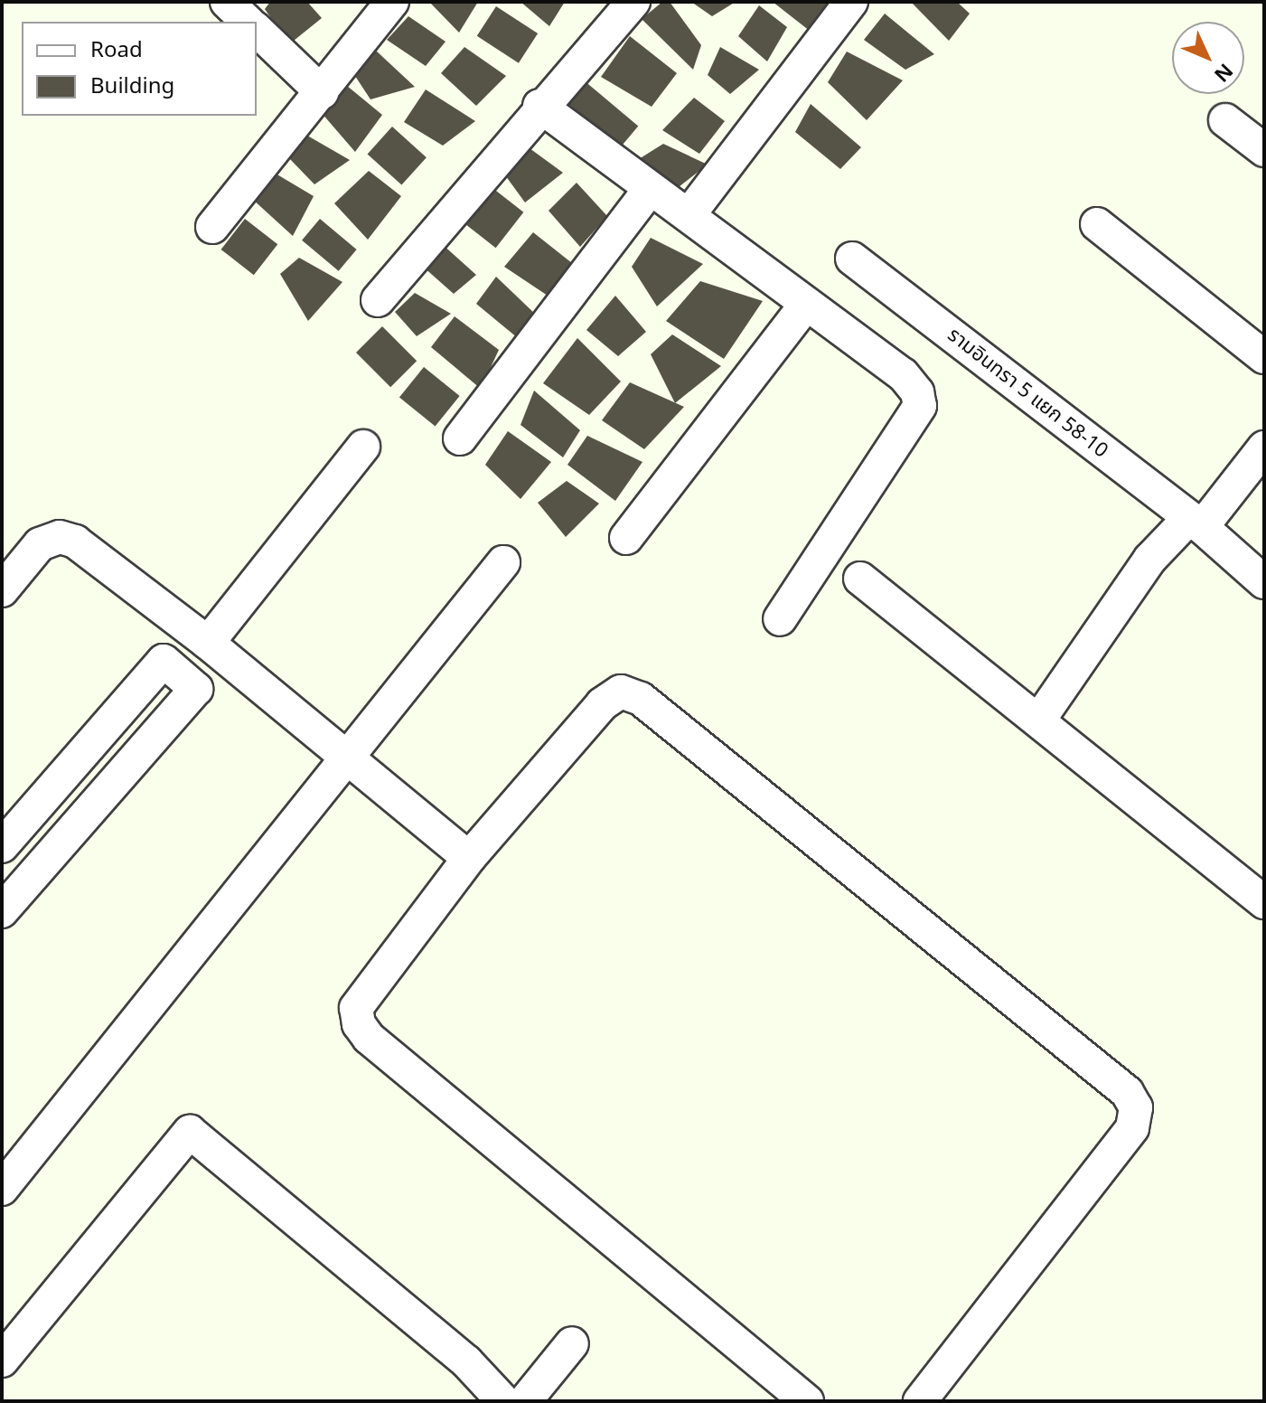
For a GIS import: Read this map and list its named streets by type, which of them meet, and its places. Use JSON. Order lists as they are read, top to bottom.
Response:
{
  "streets": {
    "street": ["รามอินทรา 5 แยก 58-10"]
  },
  "legend": ["Road", "Building"],
  "north": "bottom right"
}
